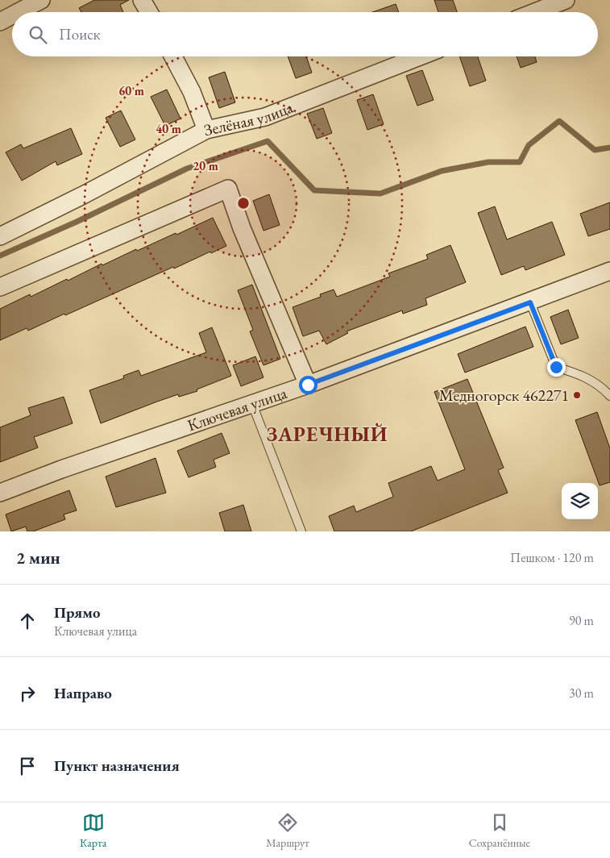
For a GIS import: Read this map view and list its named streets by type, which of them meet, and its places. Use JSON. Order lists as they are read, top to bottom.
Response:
{
  "streets": {
    "street": ["Зелёная улица", "Ключевая улица"]
  },
  "districts": ["ЗАРЕЧНЫЙ"],
  "places": ["Медногорск 462271"],
  "page": {
    "search": "Поиск",
    "heading": ["2 мин", "Пешком · 120 m"],
    "list": [
      ["Прямо", "Ключевая улица", "90 m"],
      ["Направо", "30 m"],
      "Пункт назначения"
    ],
    "nav": ["Карта", "Маршрут", "Сохранённые"]
  },
  "rings": ["60 m", "40 m", "20 m"]
}
